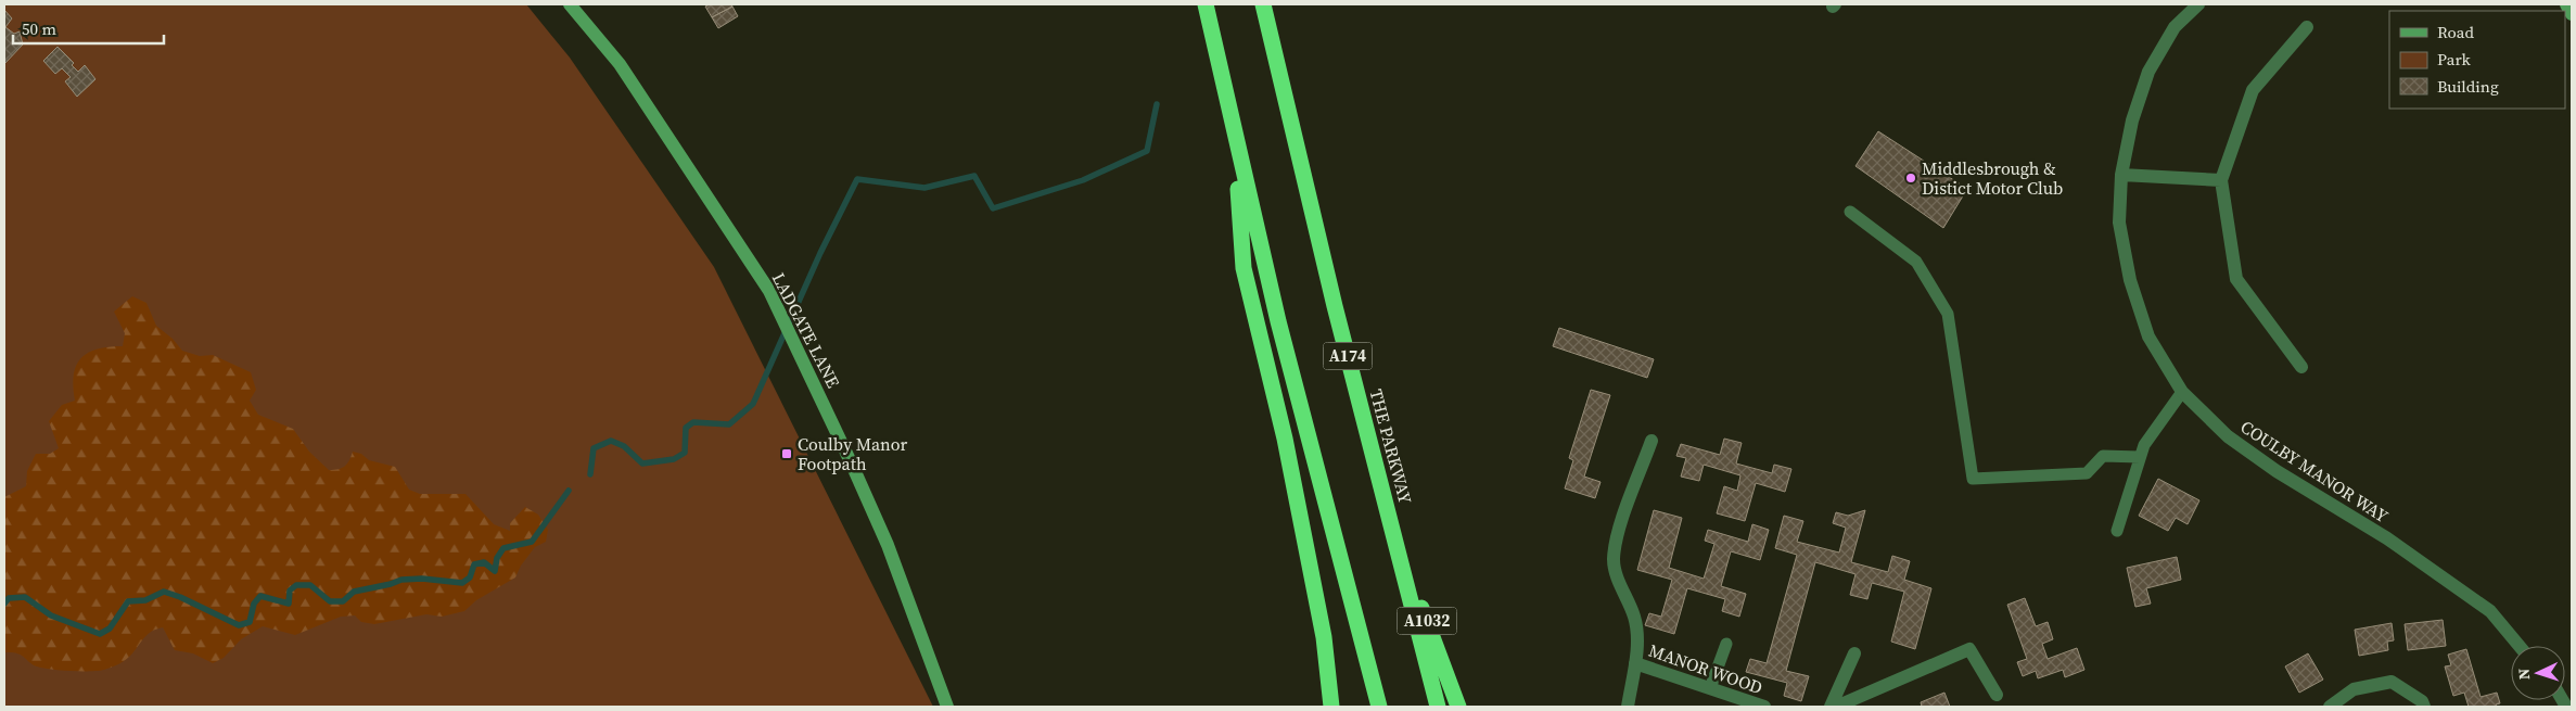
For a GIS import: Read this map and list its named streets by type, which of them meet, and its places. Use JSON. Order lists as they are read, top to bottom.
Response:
{
  "streets": {
    "highway": ["A174", "THE PARKWAY", "A1032"],
    "main road": ["LADGATE LANE"],
    "street": ["COULBY MANOR WAY", "MANOR WOOD"]
  },
  "crossings": [
    ["THE PARKWAY", "A1032"]
  ],
  "places": {
    "other": ["Middlesbrough & Distict Motor Club"],
    "transit": ["Coulby Manor Footpath"]
  },
  "legend": ["Road", "Park", "Building"],
  "scale_bar": "50 m",
  "north": "left"
}
